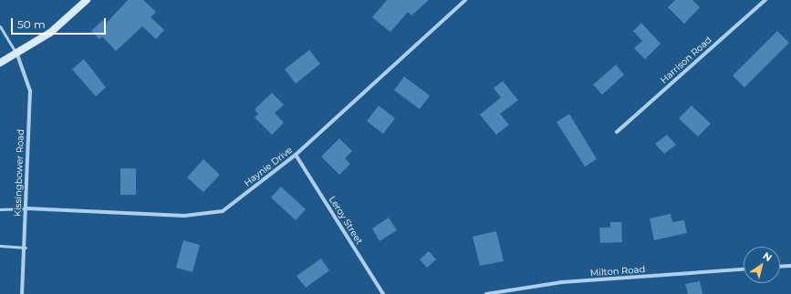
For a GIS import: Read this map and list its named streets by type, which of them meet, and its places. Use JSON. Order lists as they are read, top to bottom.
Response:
{
  "streets": {
    "street": [
      "Harrison Road",
      "Haynie Drive",
      "Kissingbower Road",
      "Leroy Street",
      "Milton Road"
    ]
  },
  "crossings": [
    ["Haynie Drive", "Kissingbower Road"],
    ["Haynie Drive", "Leroy Street"]
  ],
  "scale_bar": "50 m",
  "north": "top right"
}
